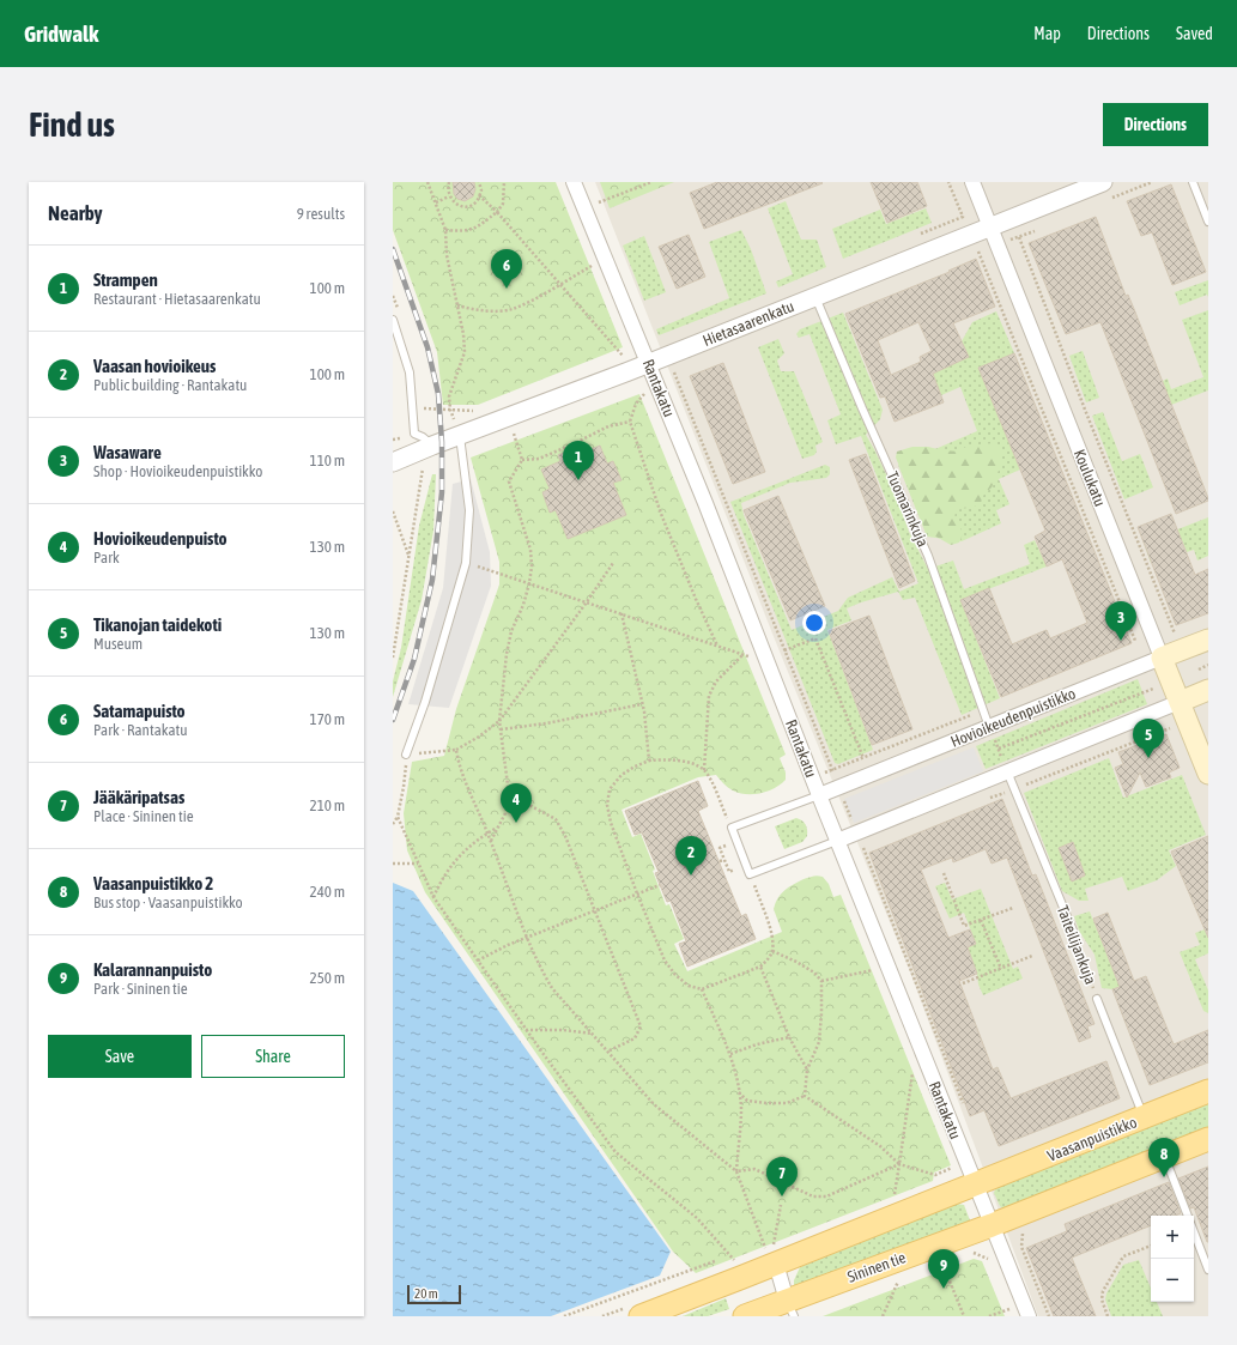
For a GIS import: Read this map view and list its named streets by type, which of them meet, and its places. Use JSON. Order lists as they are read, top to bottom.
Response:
{
  "streets": {
    "main road": [
      "Koulukatu",
      "Hovioikeudenpuistikko",
      "Vaasanpuistikko",
      "Sininen tie"
    ],
    "street": ["Hietasaarenkatu", "Rantakatu"],
    "lane": ["Tuomarinkuja", "Taiteilijankuja"]
  },
  "crossings": [
    ["Hietasaarenkatu", "Rantakatu"],
    ["Hietasaarenkatu", "Koulukatu"],
    ["Hietasaarenkatu", "Tuomarinkuja"],
    ["Rantakatu", "Hovioikeudenpuistikko"],
    ["Rantakatu", "Vaasanpuistikko"],
    ["Rantakatu", "Sininen tie"],
    ["Koulukatu", "Hovioikeudenpuistikko"],
    ["Tuomarinkuja", "Hovioikeudenpuistikko"],
    ["Taiteilijankuja", "Vaasanpuistikko"]
  ],
  "scale_bar": "20 m",
  "page": {
    "header": "Gridwalk",
    "nav": ["Map", "Directions", "Saved"],
    "buttons": [
      "Directions",
      ["Save", "Share"]
    ],
    "title": "Find us",
    "heading": ["Nearby", "9 results"],
    "list": [
      {
        "mark": "1",
        "name": "Strampen",
        "note": "Restaurant · Hietasaarenkatu",
        "value": "100 m"
      },
      {
        "mark": "2",
        "name": "Vaasan hovioikeus",
        "note": "Public building · Rantakatu",
        "value": "100 m"
      },
      {
        "mark": "3",
        "name": "Wasaware",
        "note": "Shop · Hovioikeudenpuistikko",
        "value": "110 m"
      },
      {
        "mark": "4",
        "name": "Hovioikeudenpuisto",
        "note": "Park",
        "value": "130 m"
      },
      {
        "mark": "5",
        "name": "Tikanojan taidekoti",
        "note": "Museum",
        "value": "130 m"
      },
      {
        "mark": "6",
        "name": "Satamapuisto",
        "note": "Park · Rantakatu",
        "value": "170 m"
      },
      {
        "mark": "7",
        "name": "Jääkäripatsas",
        "note": "Place · Sininen tie",
        "value": "210 m"
      },
      {
        "mark": "8",
        "name": "Vaasanpuistikko 2",
        "note": "Bus stop · Vaasanpuistikko",
        "value": "240 m"
      },
      {
        "mark": "9",
        "name": "Kalarannanpuisto",
        "note": "Park · Sininen tie",
        "value": "250 m"
      }
    ],
    "pins": [
      "6",
      "1",
      "3",
      "5",
      "4",
      "2",
      "8",
      "7",
      "9"
    ],
    "map_buttons": ["+", "−"],
    "scale": "20 m"
  }
}
